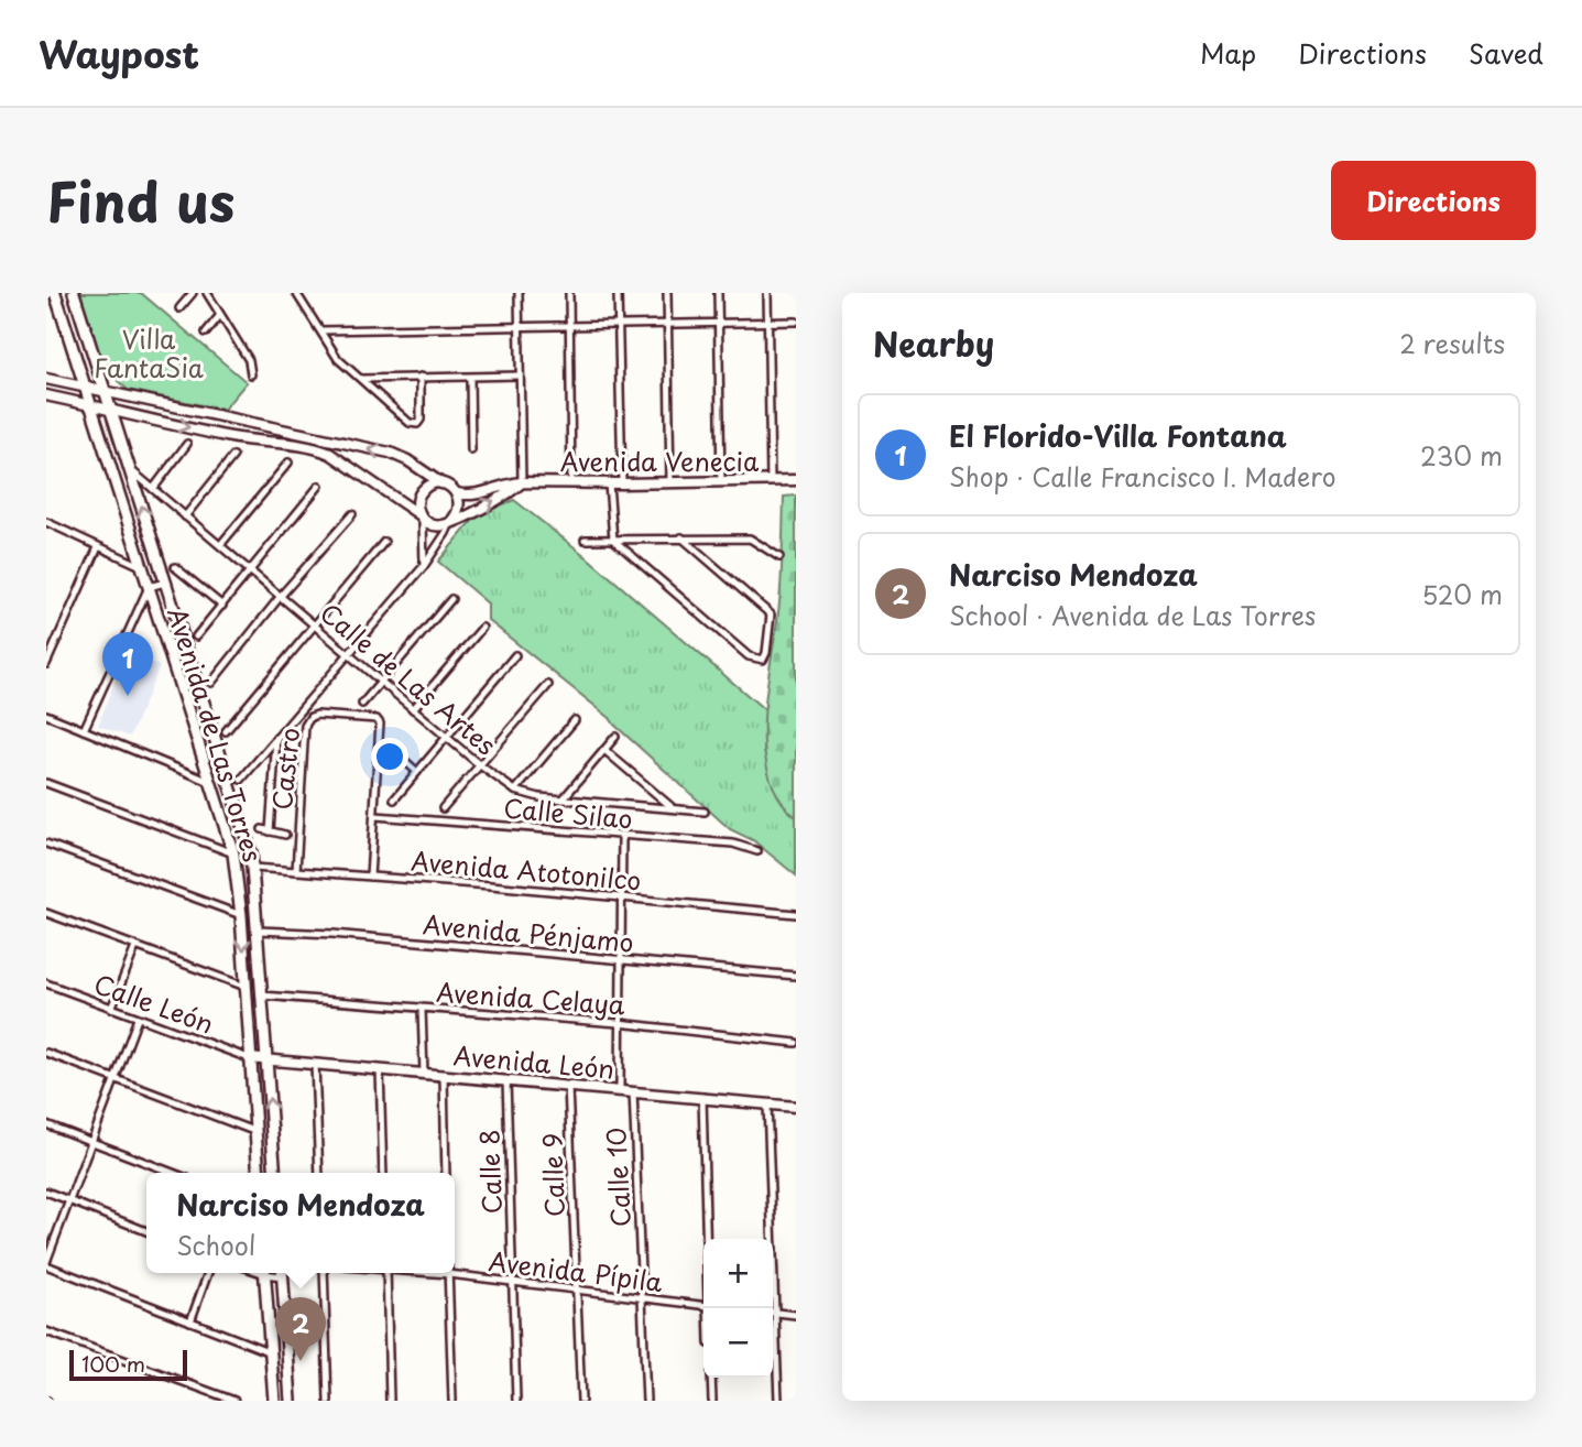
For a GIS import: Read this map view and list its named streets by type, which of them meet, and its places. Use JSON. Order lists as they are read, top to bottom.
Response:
{
  "streets": {
    "main road": ["Avenida Venecia", "Avenida de Las Torres", "Avenida León"],
    "street": [
      "Calle de Las Artes",
      "Castro",
      "Calle Silao",
      "Avenida Atotonilco",
      "Avenida Pénjamo",
      "Avenida Celaya",
      "Calle León",
      "Calle 8",
      "Calle 9",
      "Calle 10",
      "Avenida Pípila"
    ]
  },
  "crossings": [
    ["Calle de Las Artes", "Avenida de Las Torres"],
    ["Avenida de Las Torres", "Avenida Atotonilco"],
    ["Avenida de Las Torres", "Avenida Pénjamo"],
    ["Avenida de Las Torres", "Avenida Celaya"],
    ["Avenida de Las Torres", "Calle León"],
    ["Avenida de Las Torres", "Avenida León"],
    ["Castro", "Calle Silao"],
    ["Castro", "Avenida Atotonilco"],
    ["Calle León", "Avenida León"],
    ["Avenida León", "Calle 8"],
    ["Avenida León", "Calle 9"],
    ["Avenida León", "Calle 10"],
    ["Calle 8", "Avenida Pípila"],
    ["Calle 9", "Avenida Pípila"],
    ["Calle 10", "Avenida Pípila"]
  ],
  "parks": ["Villa FantaSia"],
  "scale_bar": "100 m",
  "page": {
    "header": "Waypost",
    "nav": ["Map", "Directions", "Saved"],
    "title": "Find us",
    "buttons": "Directions",
    "heading": ["Nearby", "2 results"],
    "list": [
      {
        "mark": "1",
        "name": "El Florido-Villa Fontana",
        "note": "Shop · Calle Francisco I. Madero",
        "value": "230 m"
      },
      {
        "mark": "2",
        "name": "Narciso Mendoza",
        "note": "School · Avenida de Las Torres",
        "value": "520 m"
      }
    ],
    "pins": ["1", "2"],
    "popup": ["Narciso Mendoza", "School"],
    "map_buttons": ["+", "−"],
    "scale": "100 m"
  }
}
